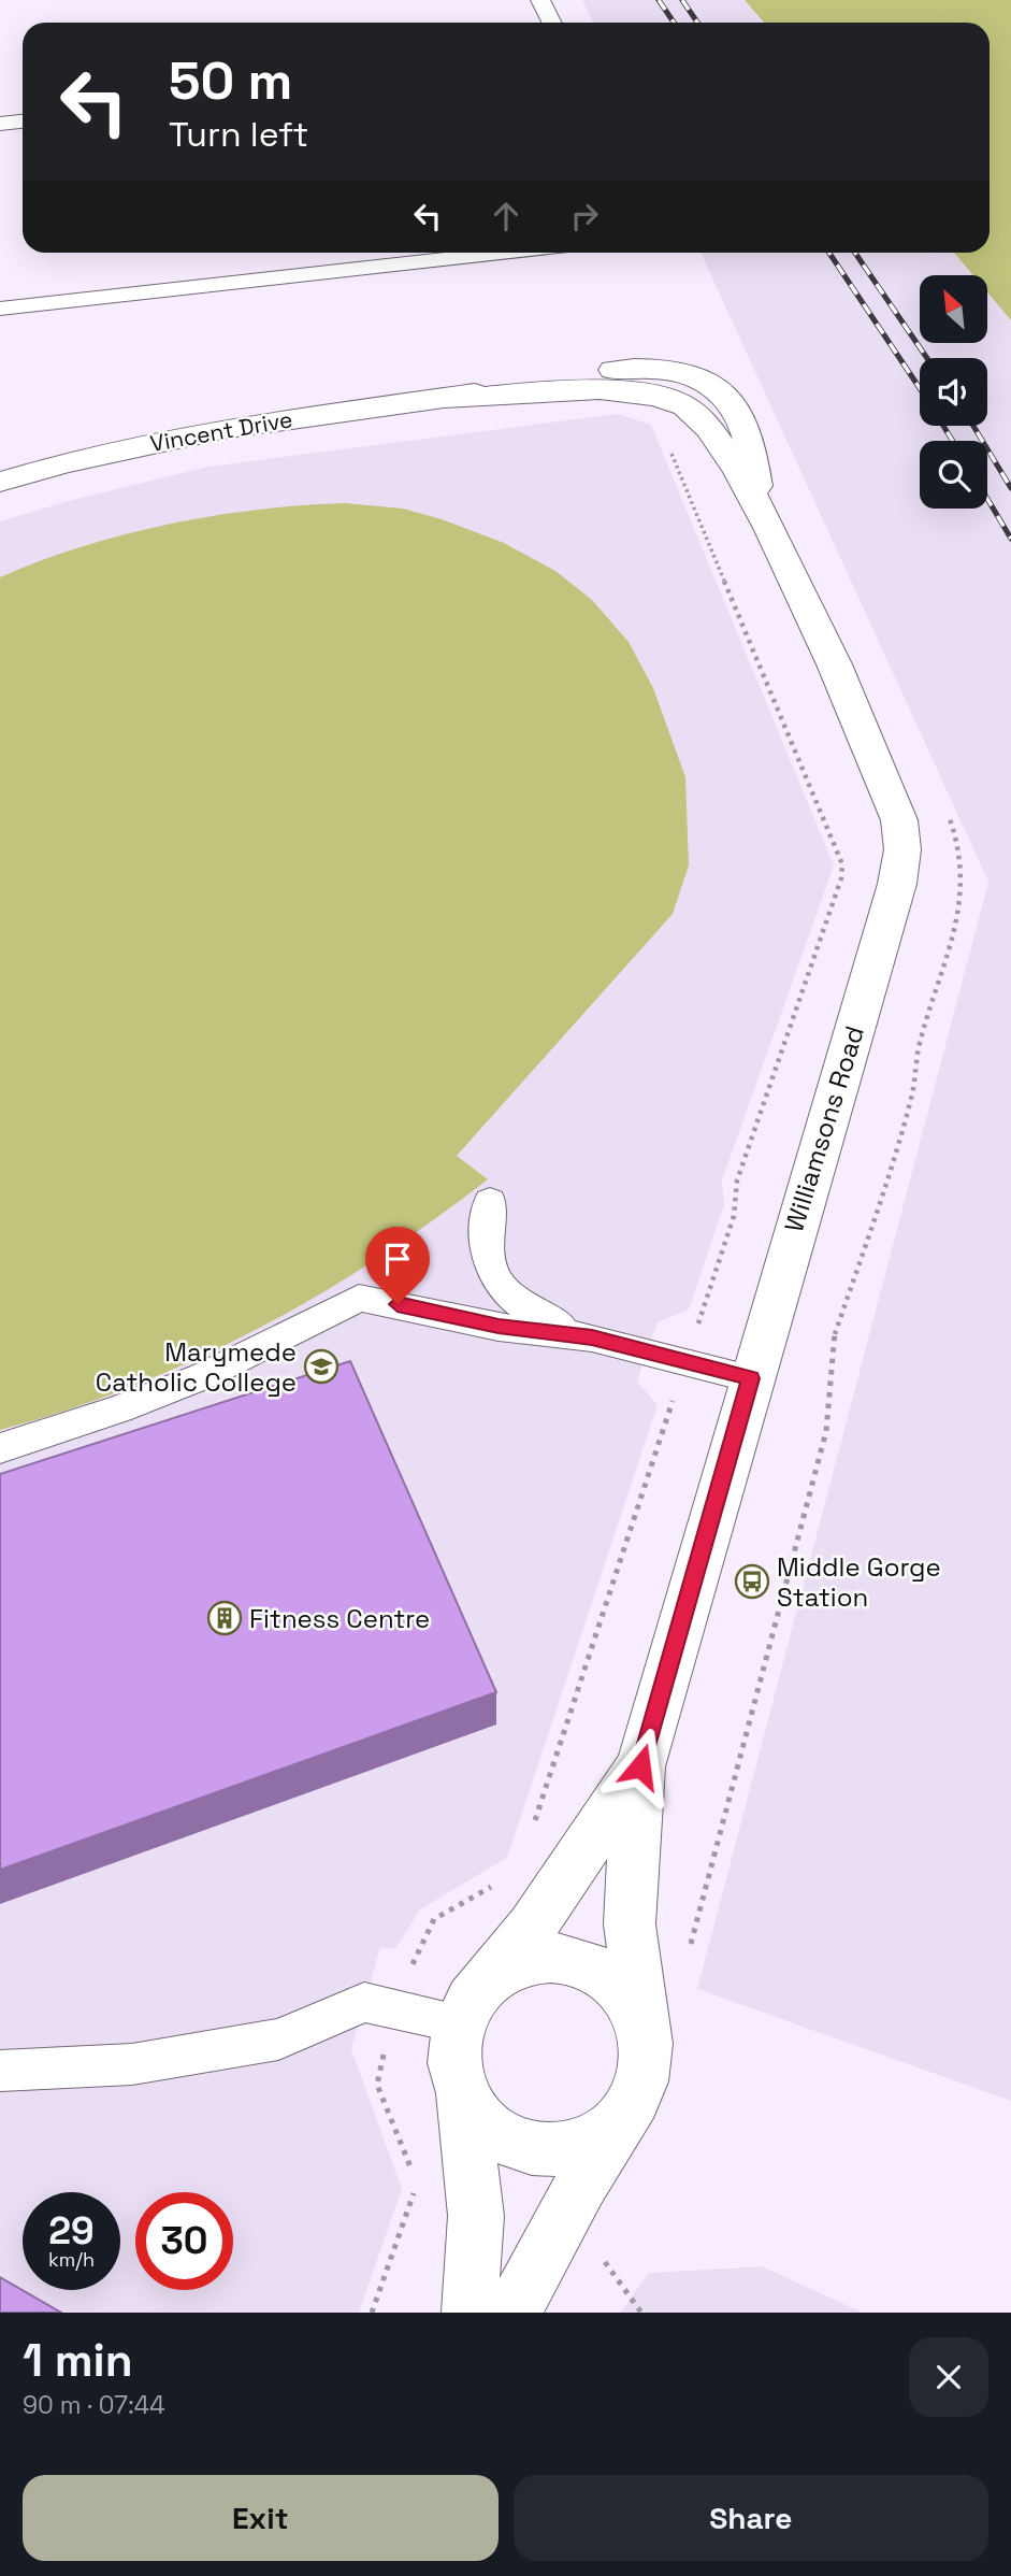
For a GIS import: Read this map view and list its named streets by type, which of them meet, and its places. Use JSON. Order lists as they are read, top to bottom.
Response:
{
  "streets": {
    "street": ["Vincent Drive", "Williamsons Road"]
  },
  "crossings": [
    ["Vincent Drive", "Williamsons Road"]
  ],
  "places": {
    "school or university": ["Marymede Catholic College"],
    "bus stop": ["Middle Gorge Station"],
    "building": ["Fitness Centre"]
  },
  "north": "top left",
  "page": {
    "turn": ["50 m", "Turn left"],
    "speed": "29 km/h",
    "limit": "30",
    "heading": ["1 min", "90 m · 07:44"],
    "buttons": ["Exit", "Share"]
  }
}
